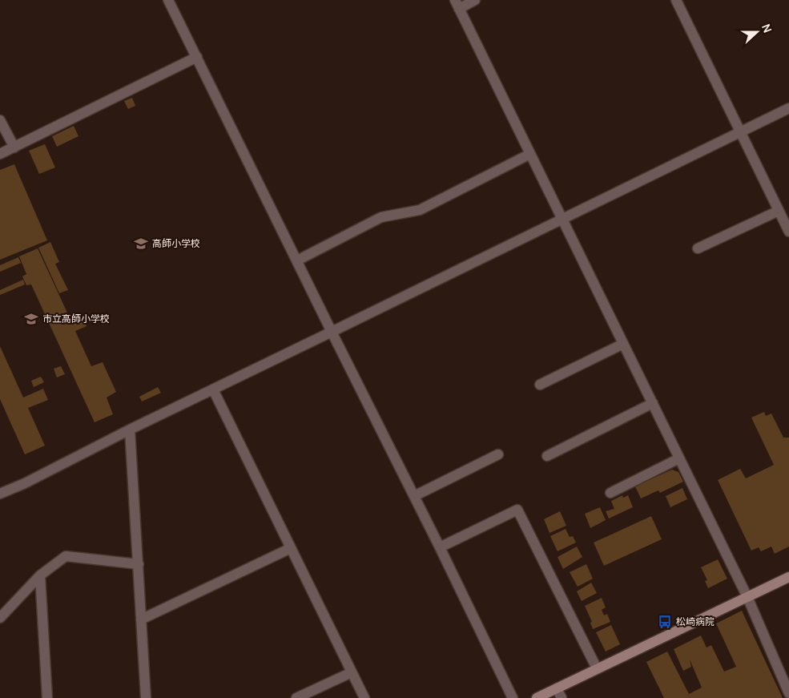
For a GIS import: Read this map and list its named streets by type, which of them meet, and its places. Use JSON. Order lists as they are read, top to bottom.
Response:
{
  "places": {
    "school or university": ["高師小学校", "市立高師小学校"],
    "bus stop": ["松崎病院"]
  },
  "north": "right"
}
